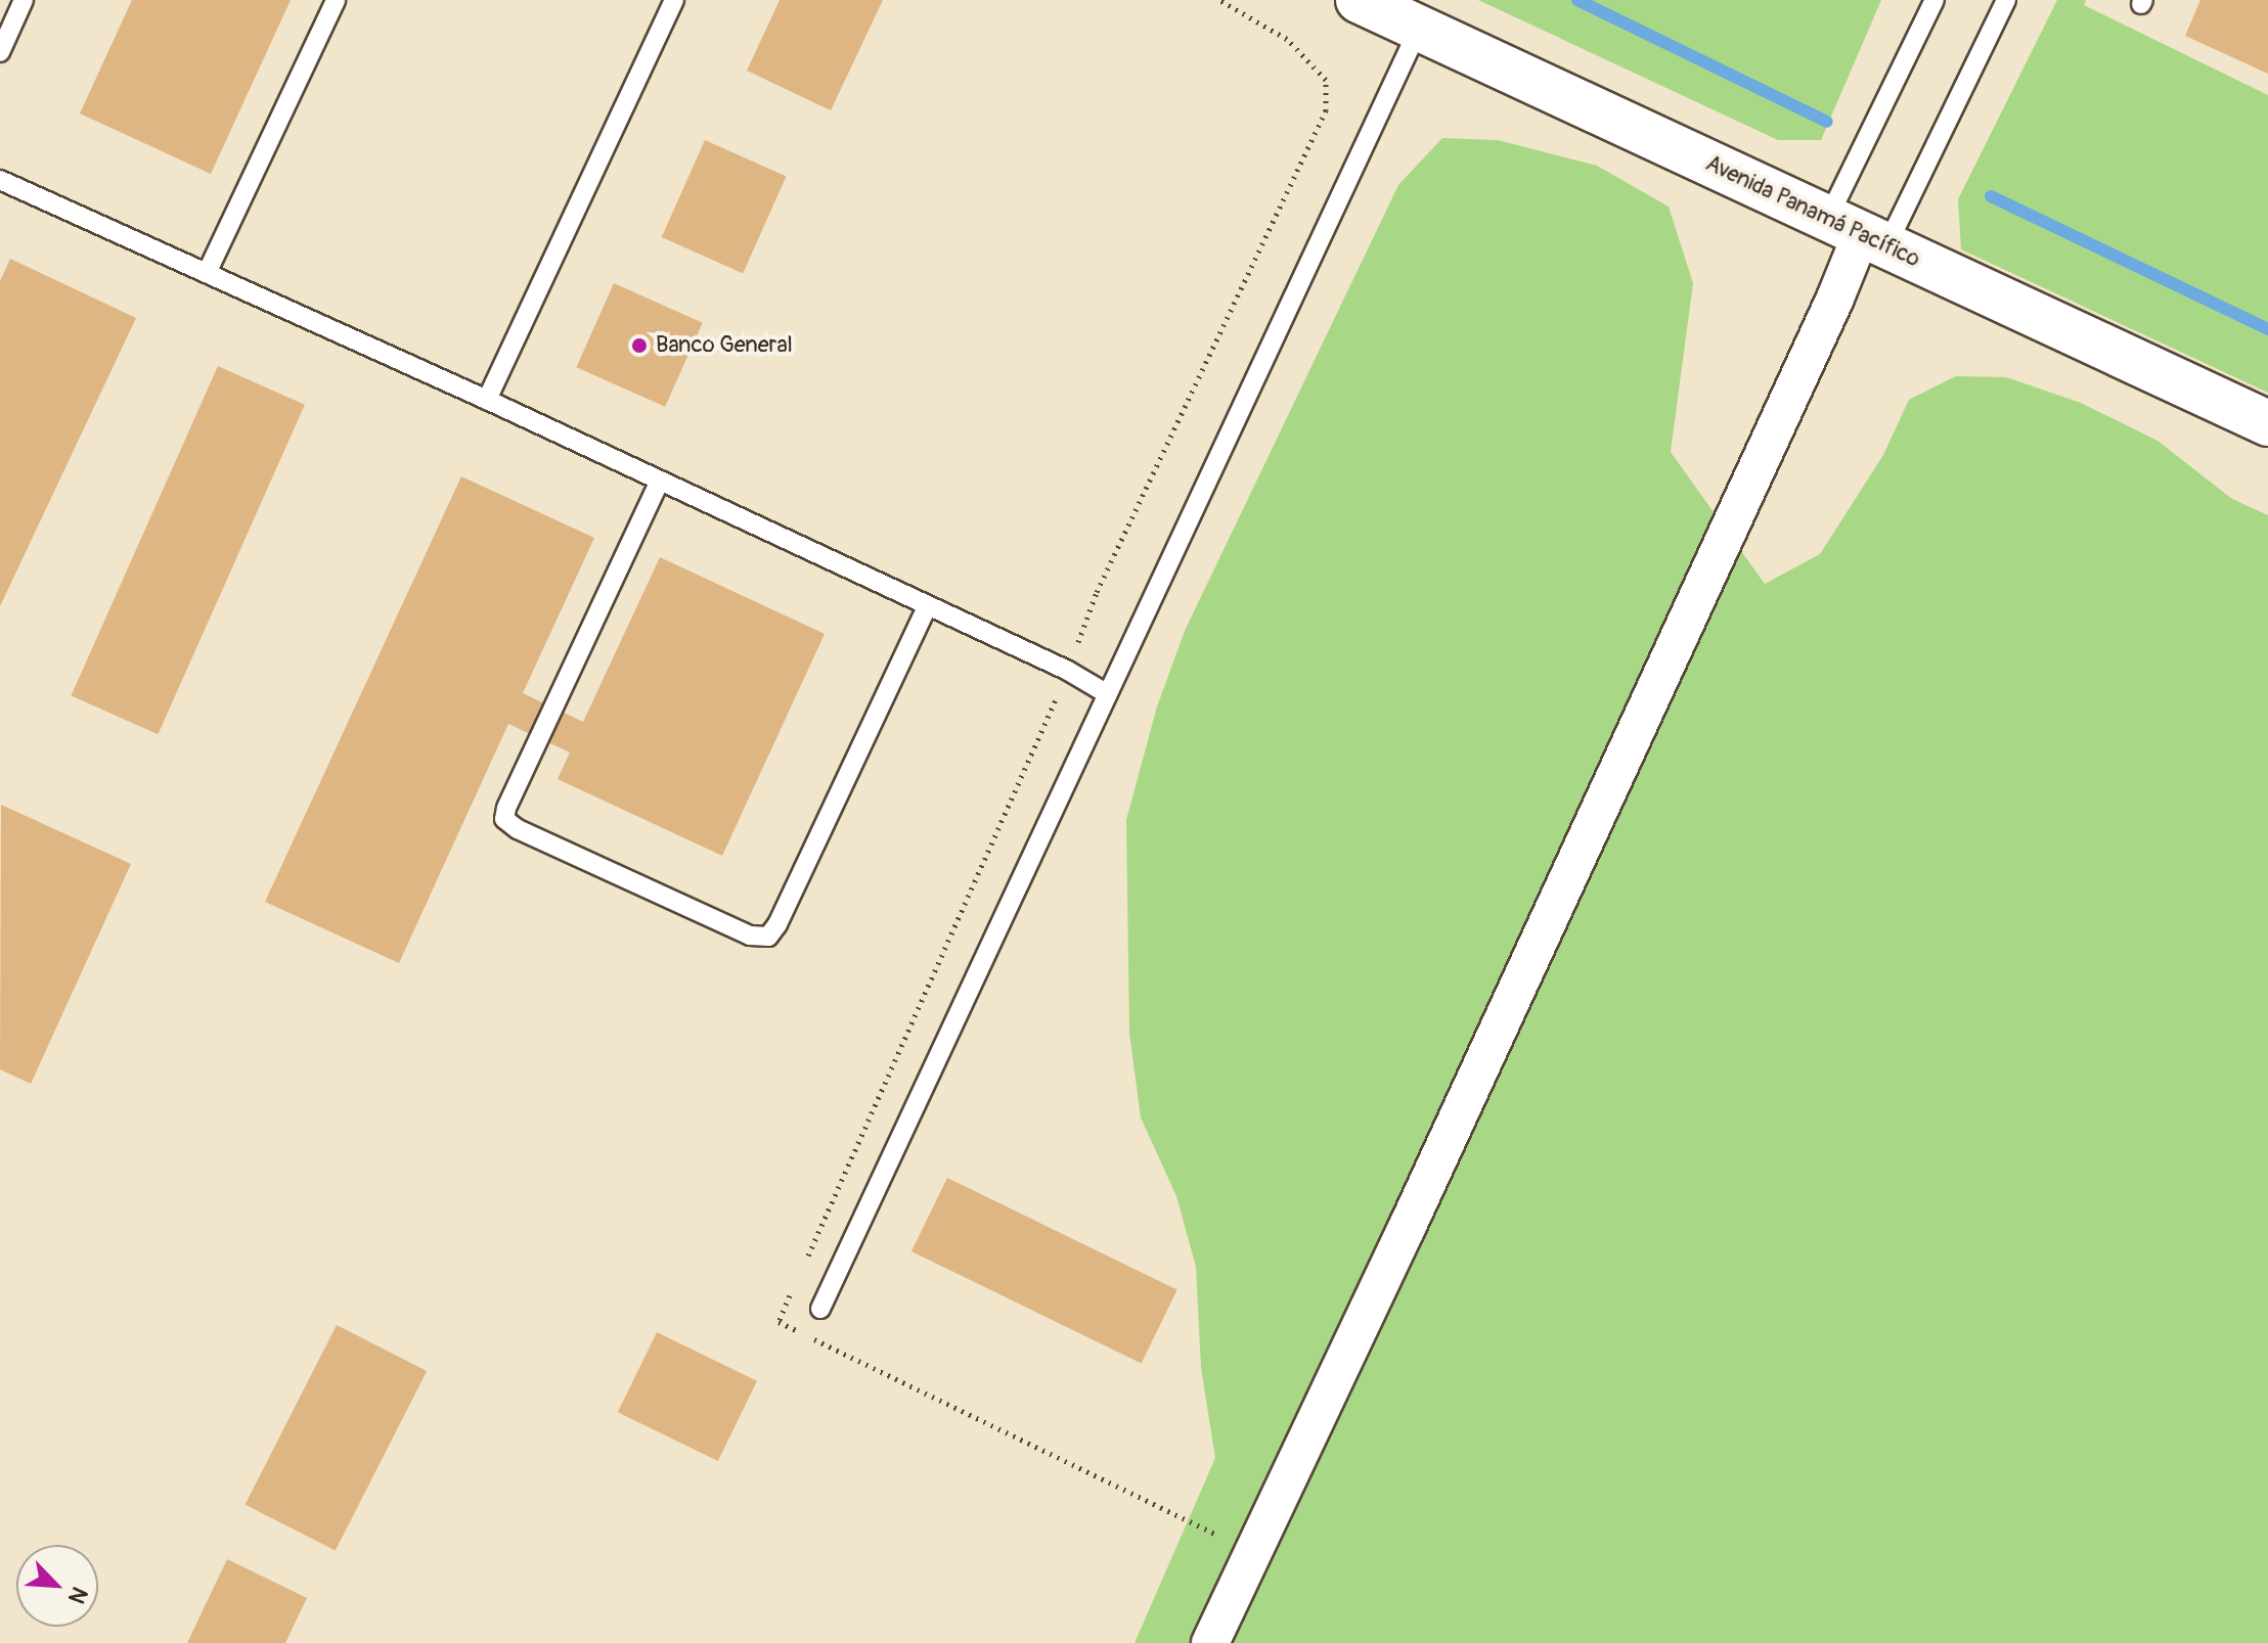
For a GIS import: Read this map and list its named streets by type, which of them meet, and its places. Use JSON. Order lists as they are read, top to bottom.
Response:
{
  "streets": {
    "main road": ["Avenida Panamá Pacífico"]
  },
  "places": ["Banco General"],
  "north": "bottom right"
}
